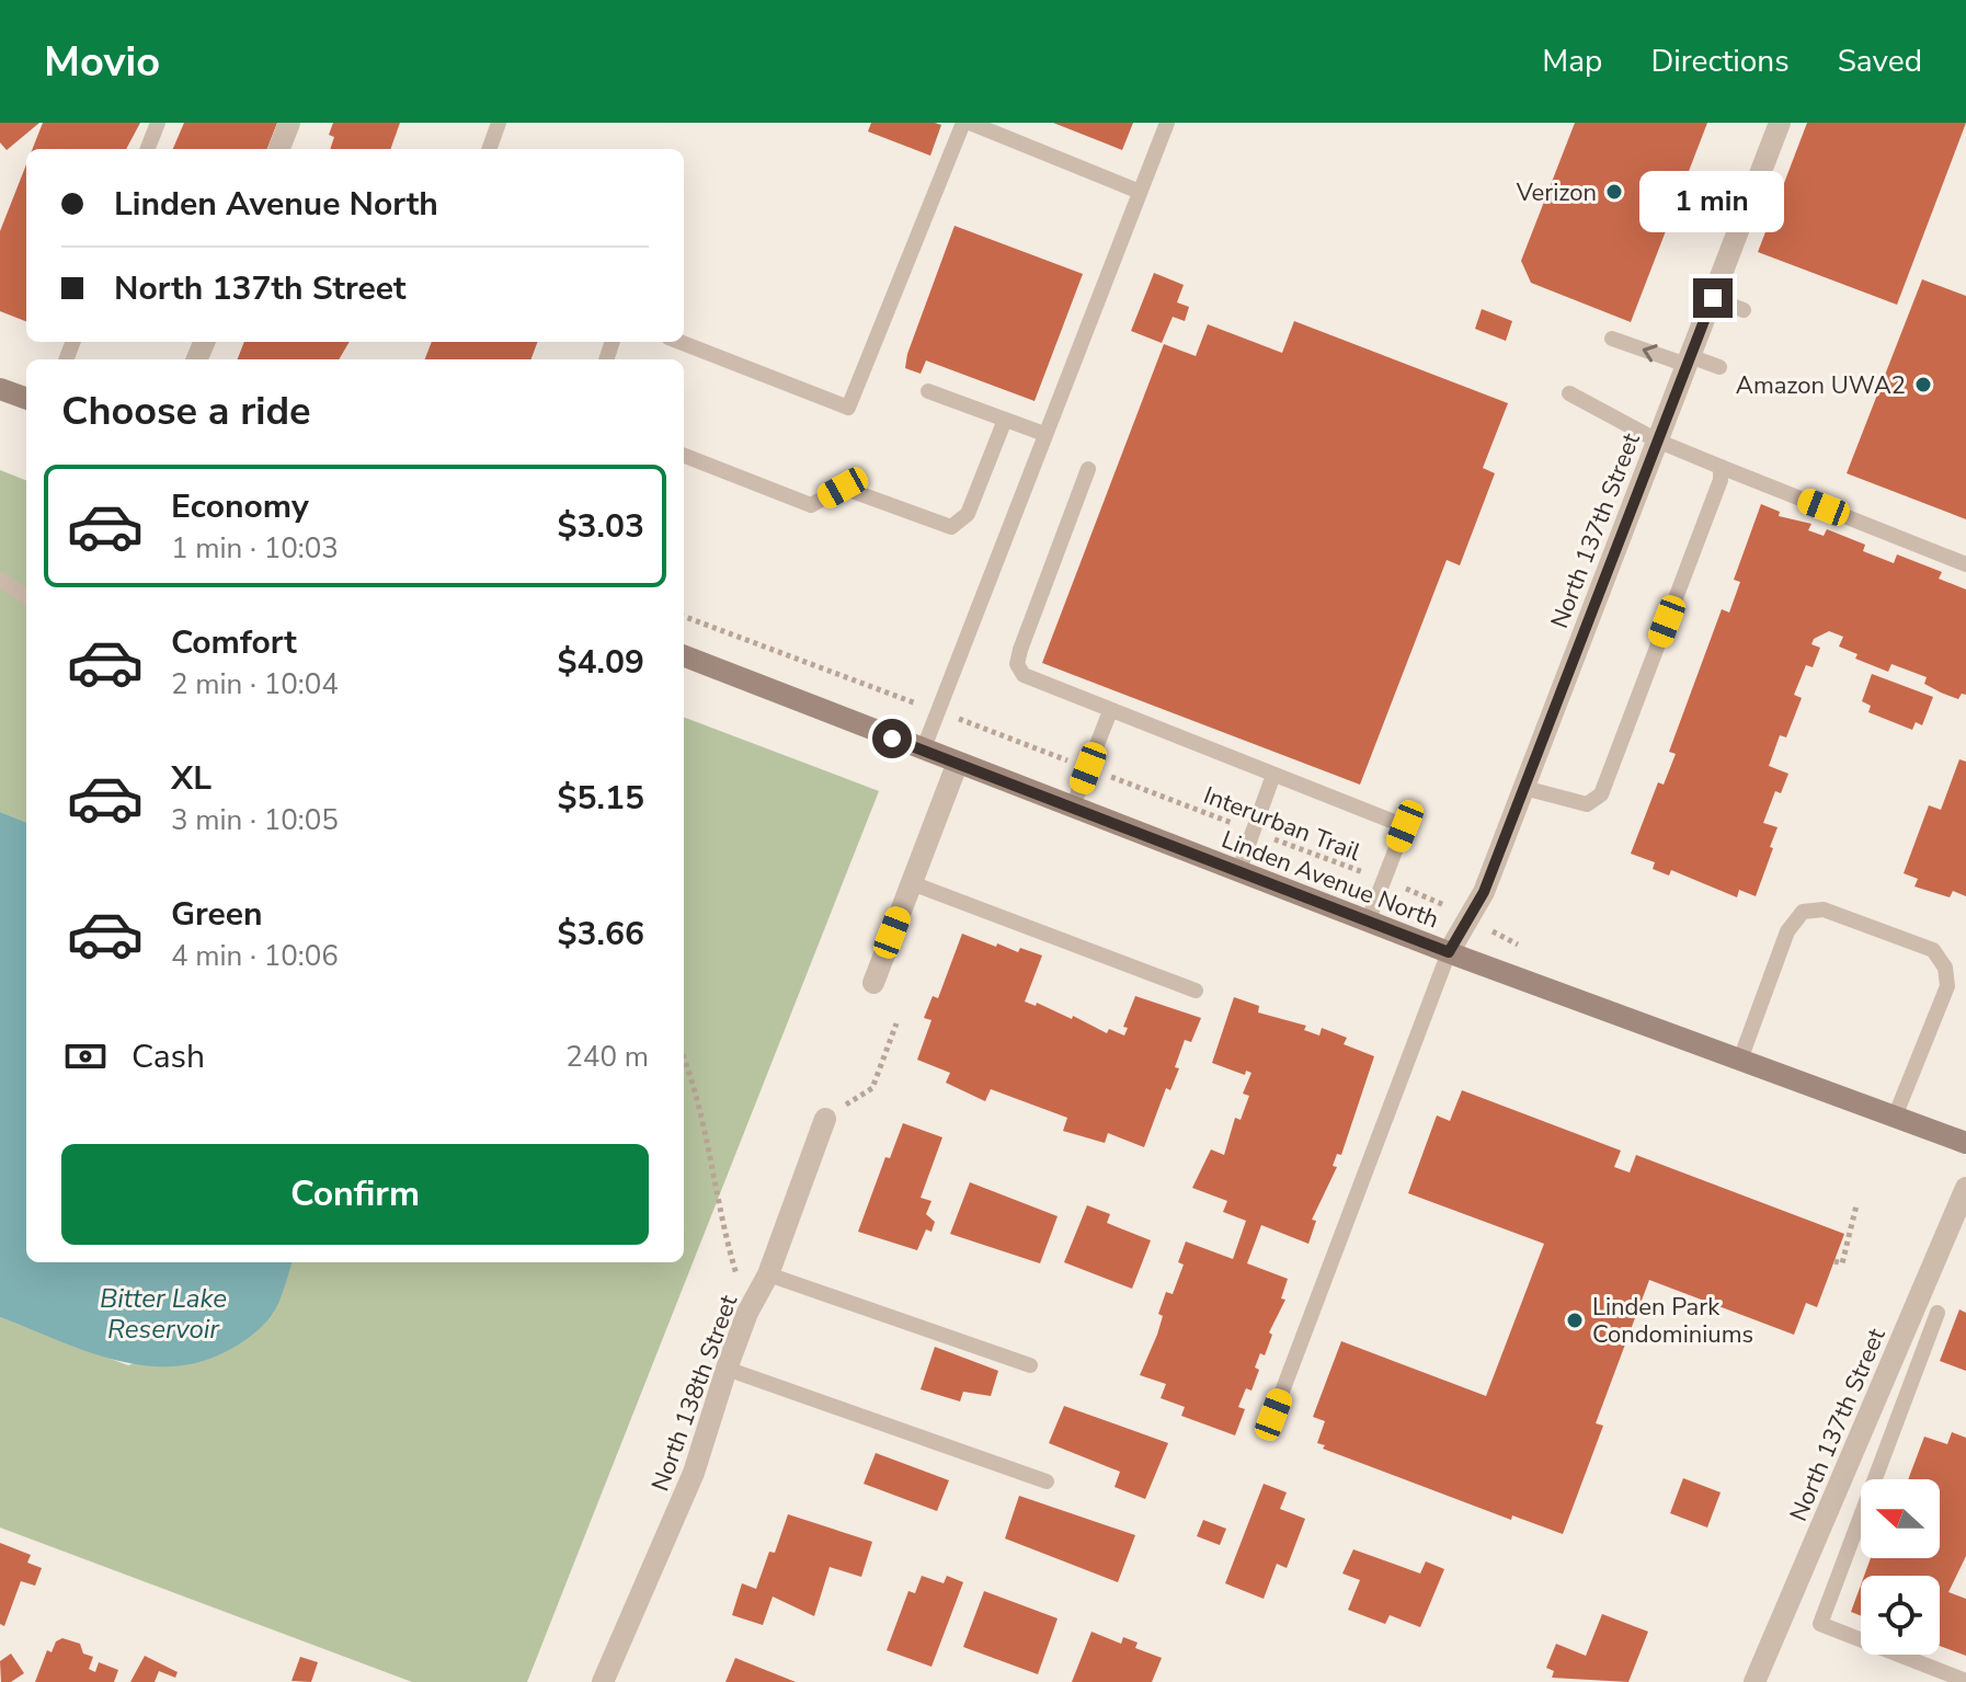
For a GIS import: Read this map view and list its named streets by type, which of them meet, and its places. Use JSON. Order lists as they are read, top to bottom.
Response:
{
  "streets": {
    "street": ["North 137th Street", "Linden Avenue North", "North 138th Street"],
    "path": ["Interurban Trail"]
  },
  "crossings": [
    ["North 137th Street", "Interurban Trail"],
    ["North 137th Street", "Linden Avenue North"]
  ],
  "water": ["Bitter Lake Reservoir"],
  "places": ["Verizon", "Amazon UWA2", "Linden Park Condominiums"],
  "north": "left",
  "page": {
    "header": "Movio",
    "nav": ["Map", "Directions", "Saved"],
    "banner": ["Linden Avenue North", "North 137th Street"],
    "bubble": "1 min",
    "heading": "Choose a ride",
    "list": [
      {
        "name": "Economy",
        "note": "1 min · 10:03",
        "value": "$3.03"
      },
      {
        "name": "Comfort",
        "note": "2 min · 10:04",
        "value": "$4.09"
      },
      {
        "name": "XL",
        "note": "3 min · 10:05",
        "value": "$5.15"
      },
      {
        "name": "Green",
        "note": "4 min · 10:06",
        "value": "$3.66"
      }
    ],
    "pay": ["Cash", "240 m"],
    "buttons": "Confirm"
  }
}
